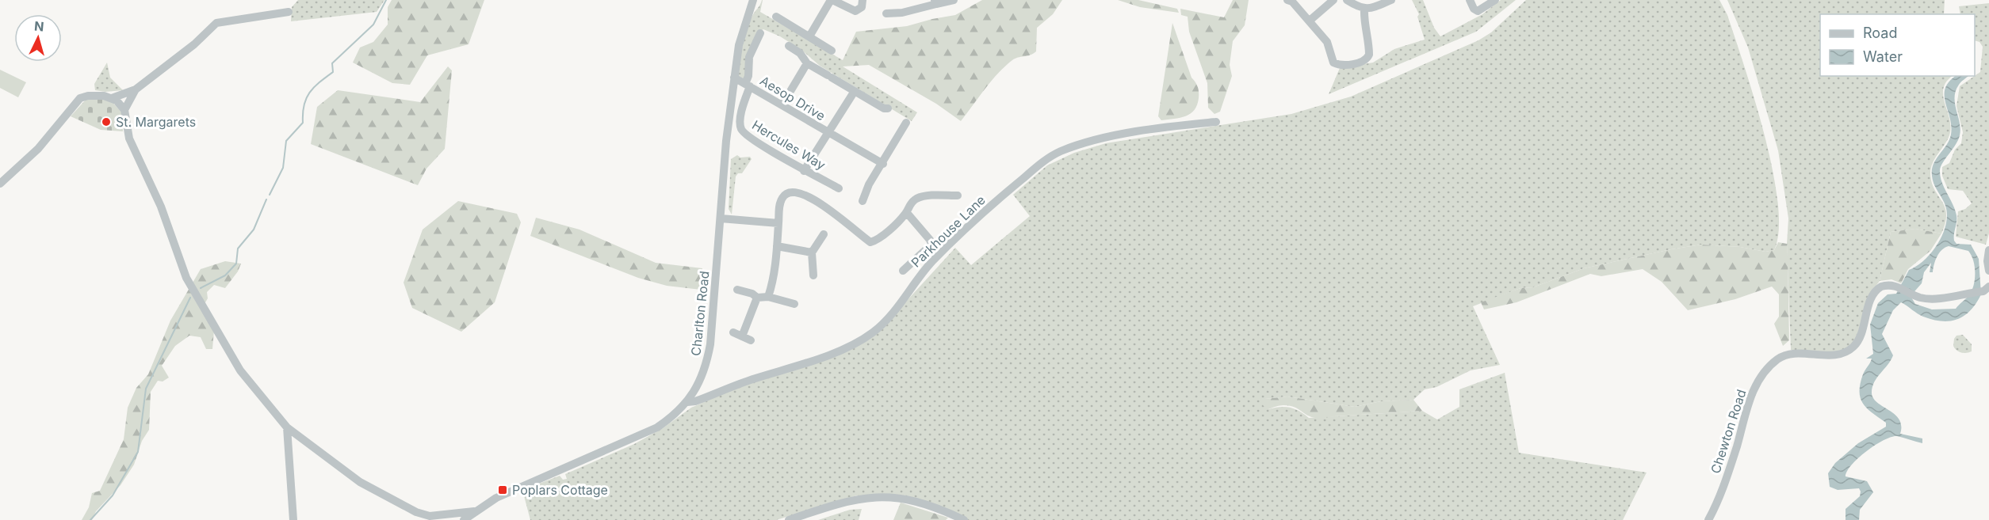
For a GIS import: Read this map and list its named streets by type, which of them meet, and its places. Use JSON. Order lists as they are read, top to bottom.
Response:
{
  "streets": {
    "street": [
      "Aesop Drive",
      "Hercules Way",
      "Parkhouse Lane",
      "Charlton Road",
      "Chewton Road"
    ]
  },
  "crossings": [
    ["Aesop Drive", "Hercules Way"],
    ["Aesop Drive", "Charlton Road"],
    ["Parkhouse Lane", "Charlton Road"]
  ],
  "places": {
    "other": ["St. Margarets"],
    "transit": ["Poplars Cottage"]
  },
  "legend": ["Road", "Water"],
  "north": "top"
}
